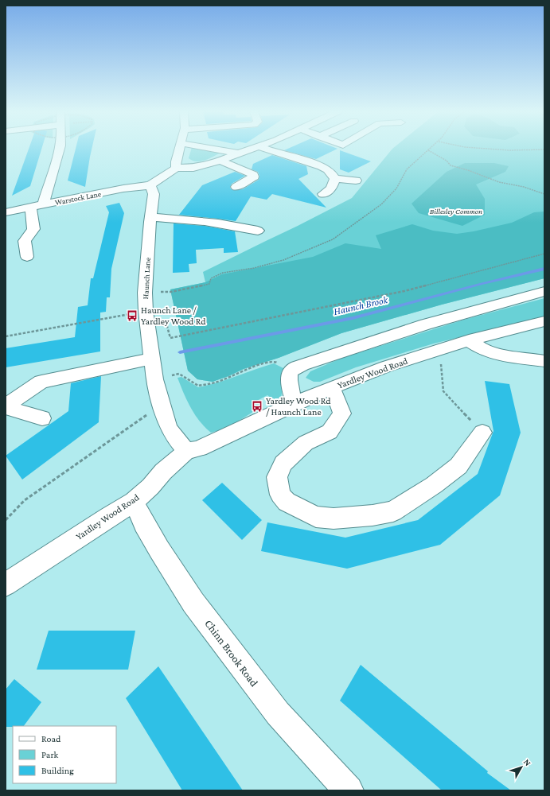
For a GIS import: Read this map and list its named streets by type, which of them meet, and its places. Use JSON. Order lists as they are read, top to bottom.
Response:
{
  "streets": {
    "street": [
      "Warstock Lane",
      "Haunch Lane",
      "Yardley Wood Road",
      "Chinn Brook Road"
    ]
  },
  "crossings": [
    ["Warstock Lane", "Haunch Lane"],
    ["Haunch Lane", "Yardley Wood Road"],
    ["Yardley Wood Road", "Chinn Brook Road"]
  ],
  "water": ["Haunch Brook"],
  "parks": ["Billesley Common"],
  "places": {
    "bus stop": ["Haunch Lane / Yardley Wood Rd", "Yardley Wood Rd / Haunch Lane"]
  },
  "legend": ["Road", "Park", "Building"],
  "north": "top right"
}
